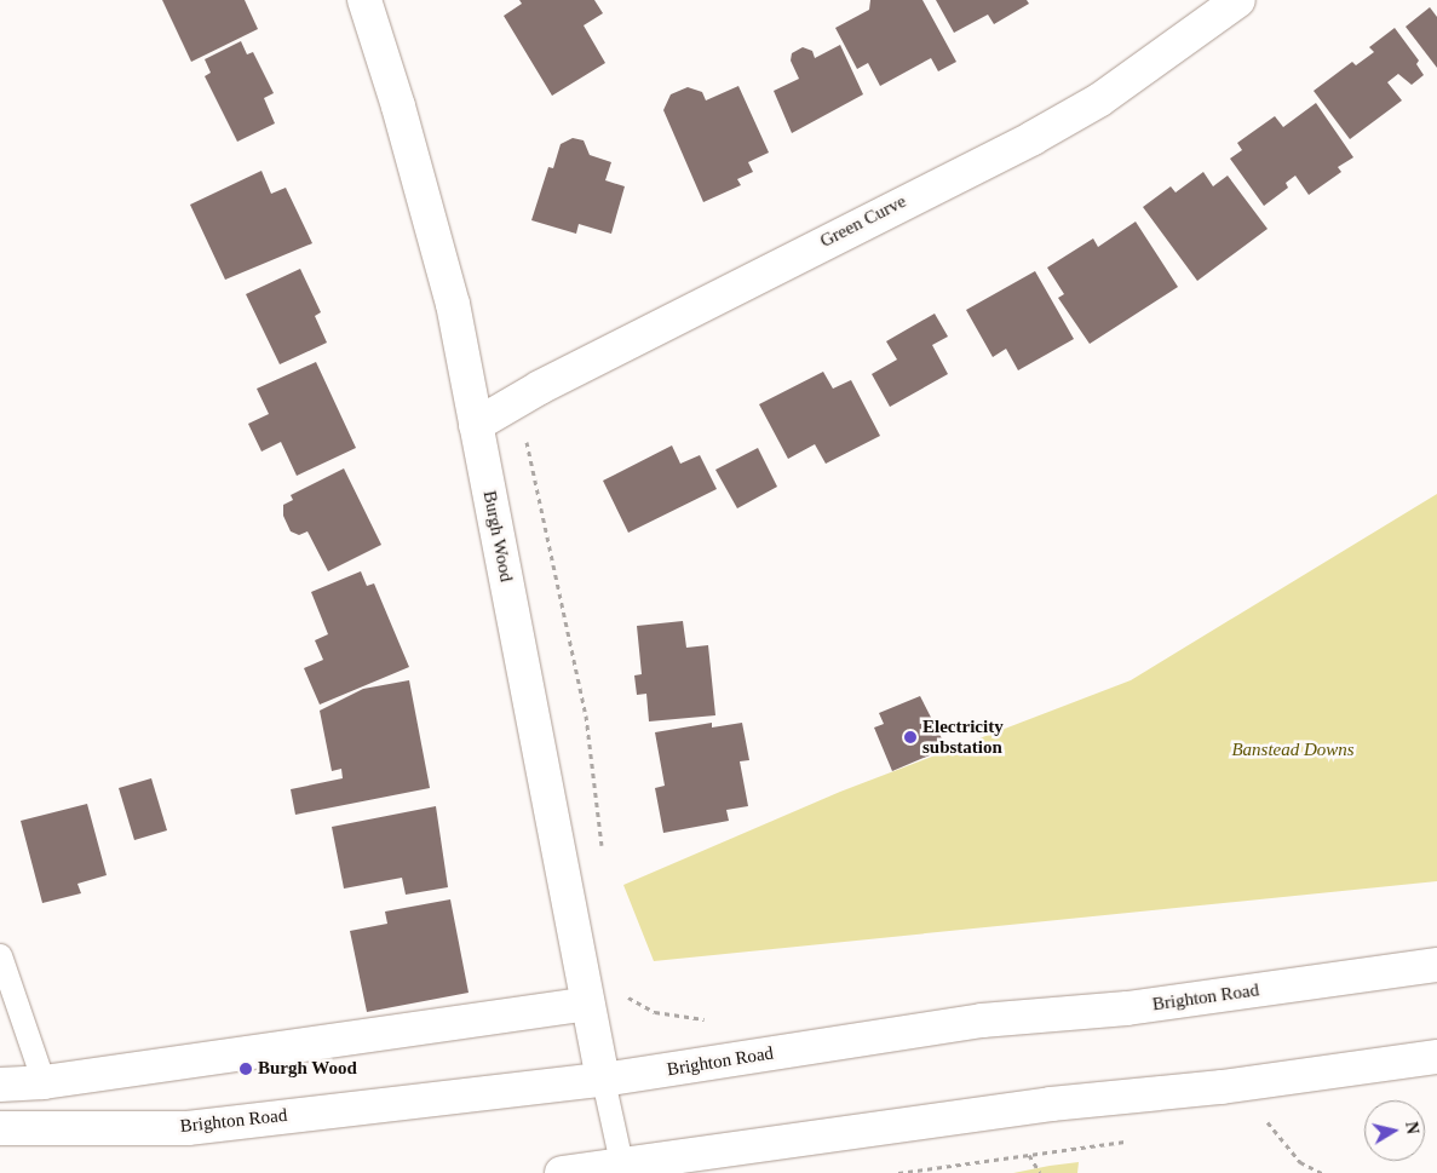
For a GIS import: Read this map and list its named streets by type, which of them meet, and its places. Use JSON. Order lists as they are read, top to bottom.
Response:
{
  "streets": {
    "main road": ["Green Curve", "Burgh Wood", "Brighton Road"]
  },
  "crossings": [
    ["Green Curve", "Burgh Wood"],
    ["Burgh Wood", "Brighton Road"]
  ],
  "parks": ["Banstead Downs"],
  "places": ["Electricity substation", "Burgh Wood"],
  "north": "right"
}
